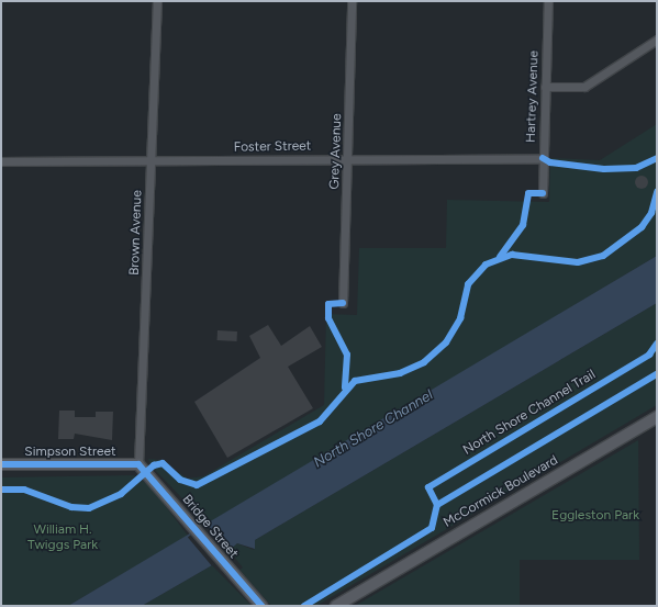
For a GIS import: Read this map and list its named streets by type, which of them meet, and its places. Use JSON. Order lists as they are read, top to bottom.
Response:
{
  "streets": {
    "main road": ["Simpson Street", "McCormick Boulevard", "Bridge Street"],
    "street": [
      "Hartrey Avenue",
      "Foster Street",
      "Grey Avenue",
      "Brown Avenue"
    ],
    "cycle path": ["North Shore Channel Trail"]
  },
  "crossings": [
    ["Hartrey Avenue", "Foster Street"],
    ["Foster Street", "Grey Avenue"],
    ["Foster Street", "Brown Avenue"],
    ["Brown Avenue", "Simpson Street"],
    ["Brown Avenue", "Bridge Street"],
    ["Simpson Street", "Bridge Street"]
  ],
  "water": ["North Shore Channel"],
  "parks": ["Eggleston Park", "William H. Twiggs Park"]
}
